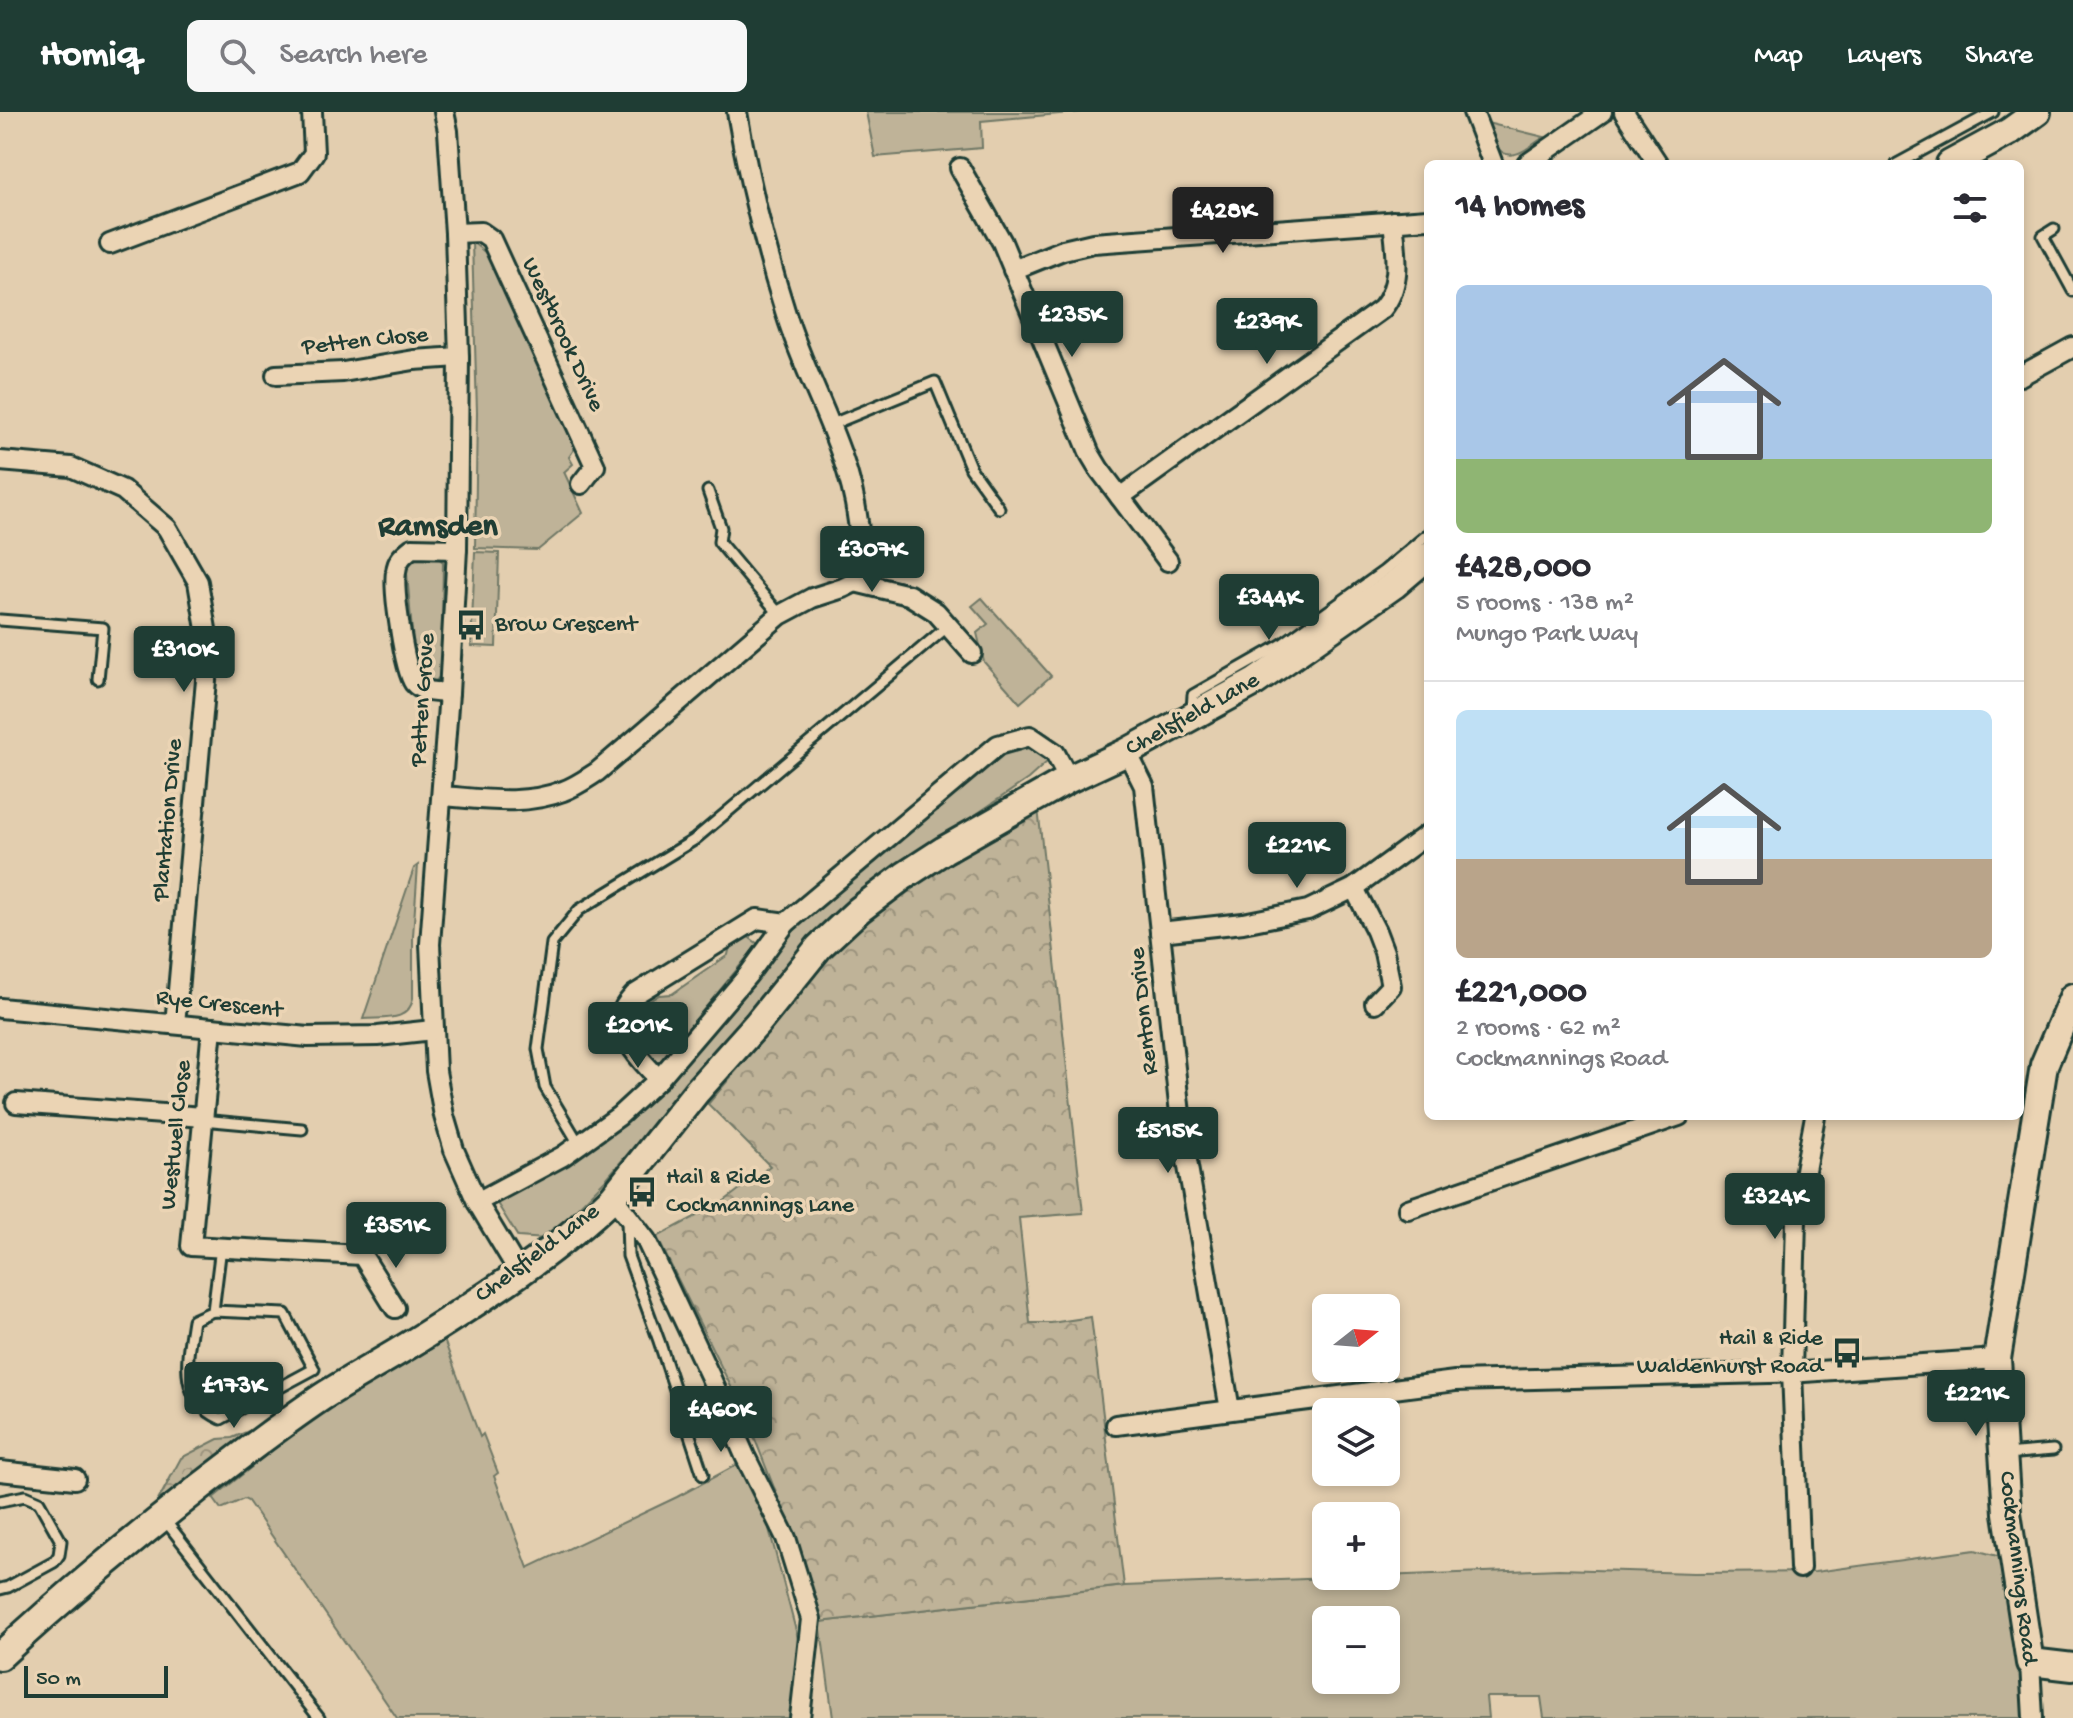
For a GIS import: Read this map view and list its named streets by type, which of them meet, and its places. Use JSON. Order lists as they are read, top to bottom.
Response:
{
  "streets": {
    "street": [
      "Westbrook Drive",
      "Petten Close",
      "Petten Grove",
      "Chelsfield Lane",
      "Plantation Drive",
      "Rye Crescent",
      "Renton Drive",
      "Westwell Close",
      "Cockmannings Road"
    ]
  },
  "crossings": [
    ["Westbrook Drive", "Petten Grove"],
    ["Petten Close", "Petten Grove"],
    ["Petten Grove", "Chelsfield Lane"],
    ["Petten Grove", "Rye Crescent"],
    ["Chelsfield Lane", "Renton Drive"],
    ["Plantation Drive", "Rye Crescent"],
    ["Rye Crescent", "Westwell Close"]
  ],
  "districts": ["Ramsden"],
  "places": {
    "bus stop": ["Brow Crescent", "Hail & Ride Cockmannings Lane", "Hail & Ride Waldenhurst Road"]
  },
  "scale_bar": "50 m",
  "north": "right",
  "page": {
    "header": "Homiq",
    "search": "Search here",
    "nav": ["Map", "Layers", "Share"],
    "heading": "14 homes",
    "price": [
      "£428K",
      "£235K",
      "£239K",
      "£307K",
      "£344K",
      "£310K",
      "£221K",
      "£201K",
      "£515K",
      "£324K",
      "£351K",
      "£173K",
      "£221K",
      "£460K"
    ],
    "list": [
      {
        "name": "£428,000",
        "note": "5 rooms · 138 m² · Mungo Park Way"
      },
      {
        "name": "£221,000",
        "note": "2 rooms · 62 m² · Cockmannings Road"
      }
    ],
    "map_buttons": ["+", "−"],
    "scale": "50 m"
  }
}
